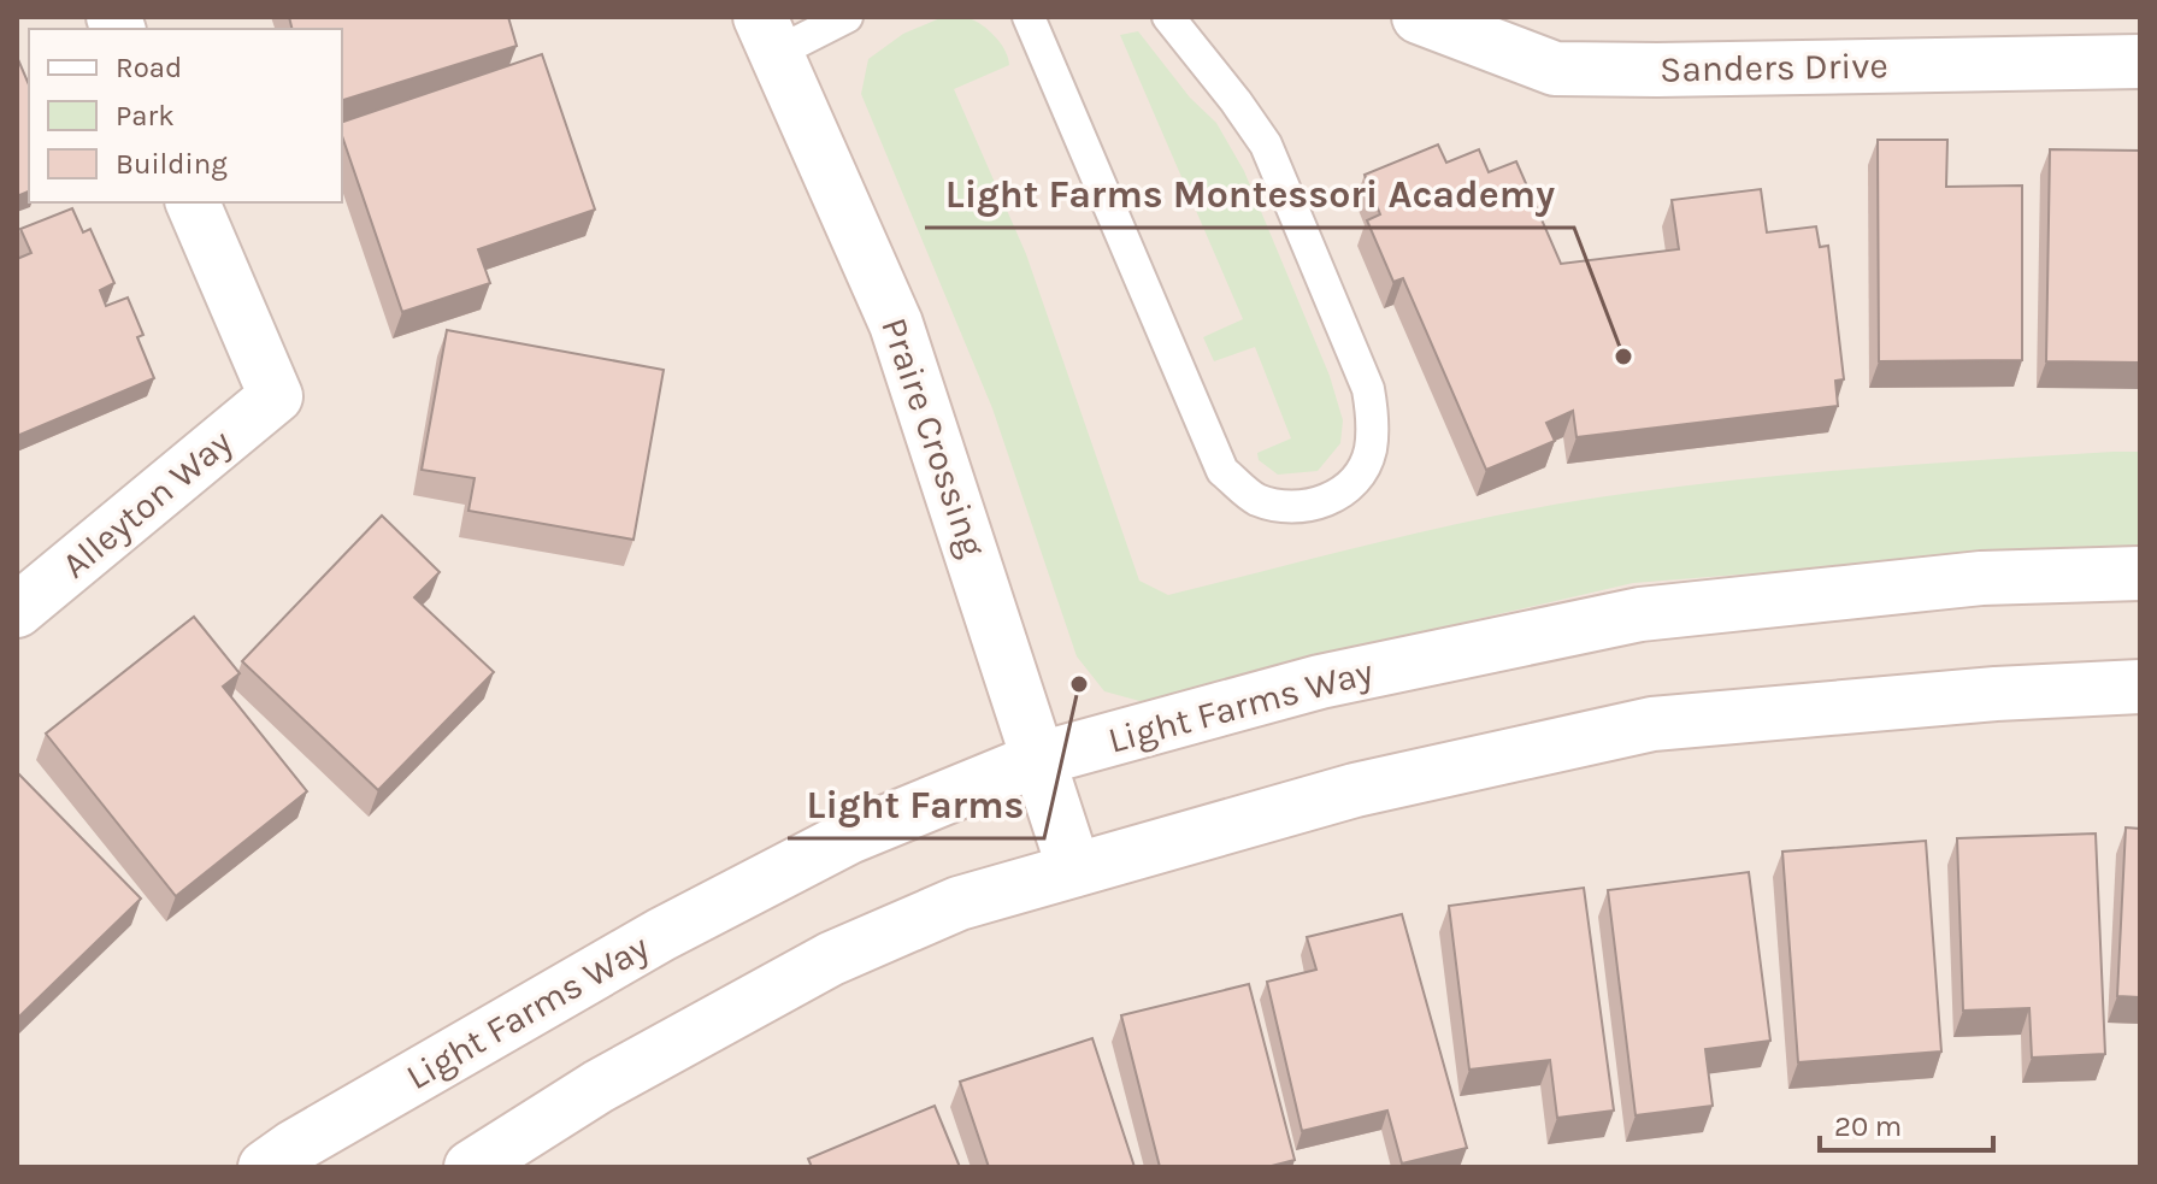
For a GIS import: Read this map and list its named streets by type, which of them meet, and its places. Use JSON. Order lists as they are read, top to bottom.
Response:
{
  "streets": {
    "street": [
      "Sanders Drive",
      "Praire Crossing",
      "Alleyton Way",
      "Light Farms Way"
    ]
  },
  "crossings": [
    ["Praire Crossing", "Light Farms Way"]
  ],
  "places": ["Light Farms Montessori Academy", "Light Farms"],
  "legend": ["Road", "Park", "Building"],
  "scale_bar": "20 m"
}
